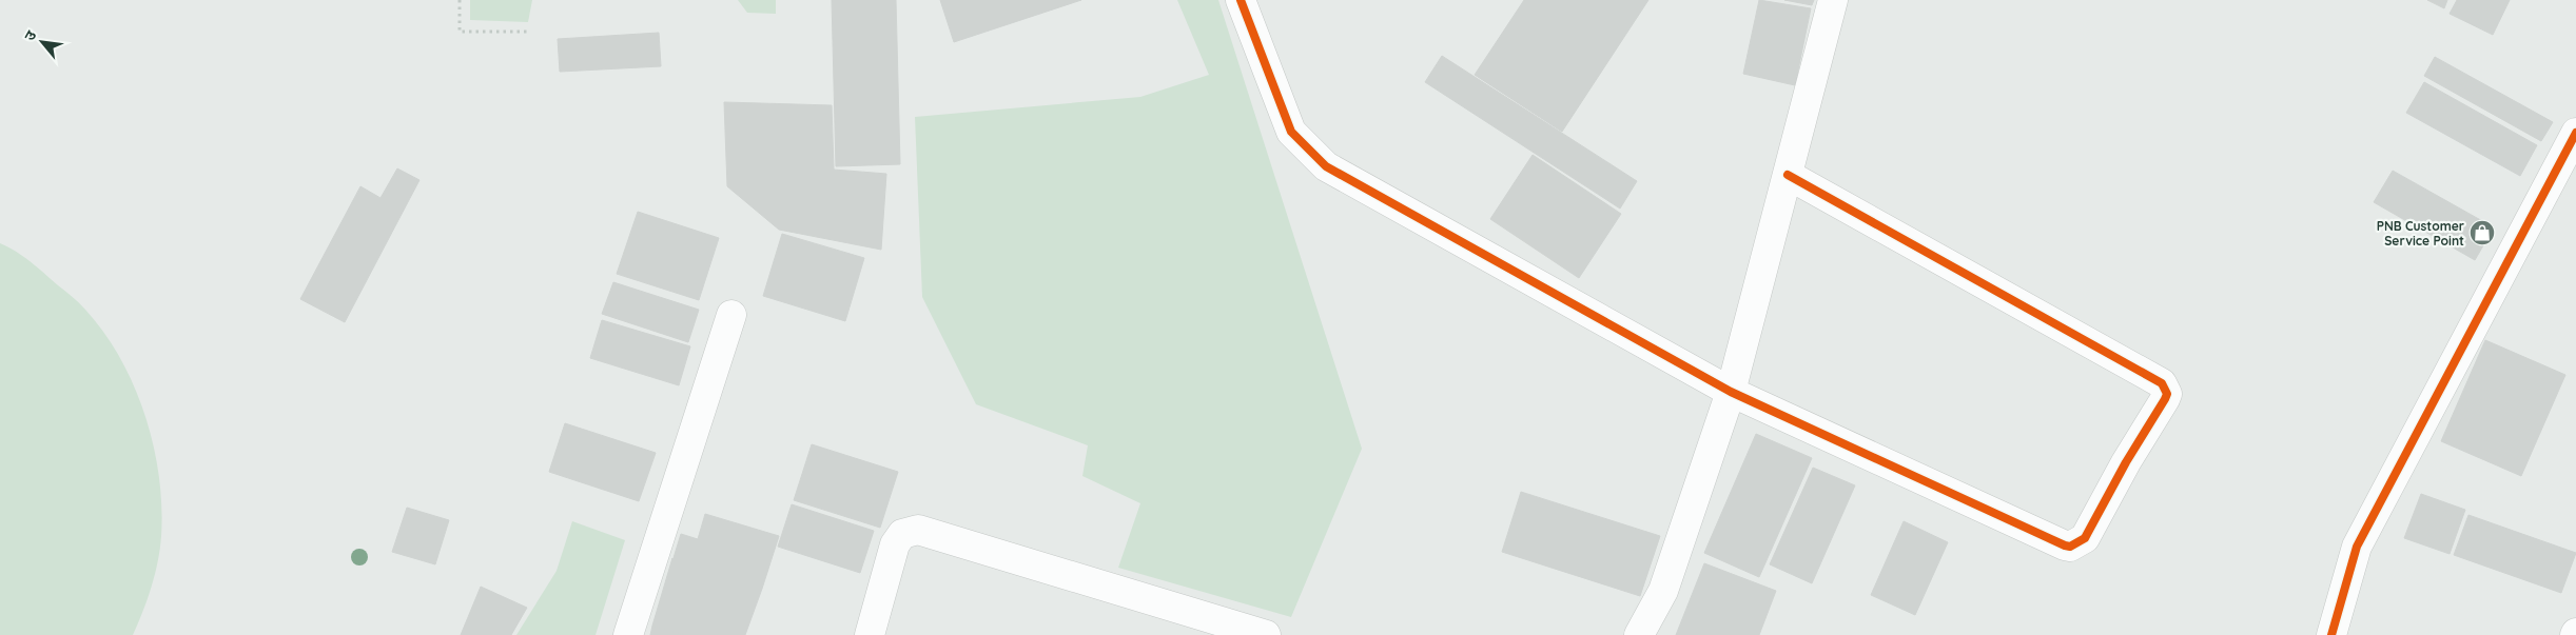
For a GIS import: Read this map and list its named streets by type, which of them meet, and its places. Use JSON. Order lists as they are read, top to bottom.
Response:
{
  "places": {
    "shop": ["PNB Customer Service Point"]
  },
  "north": "top left"
}
